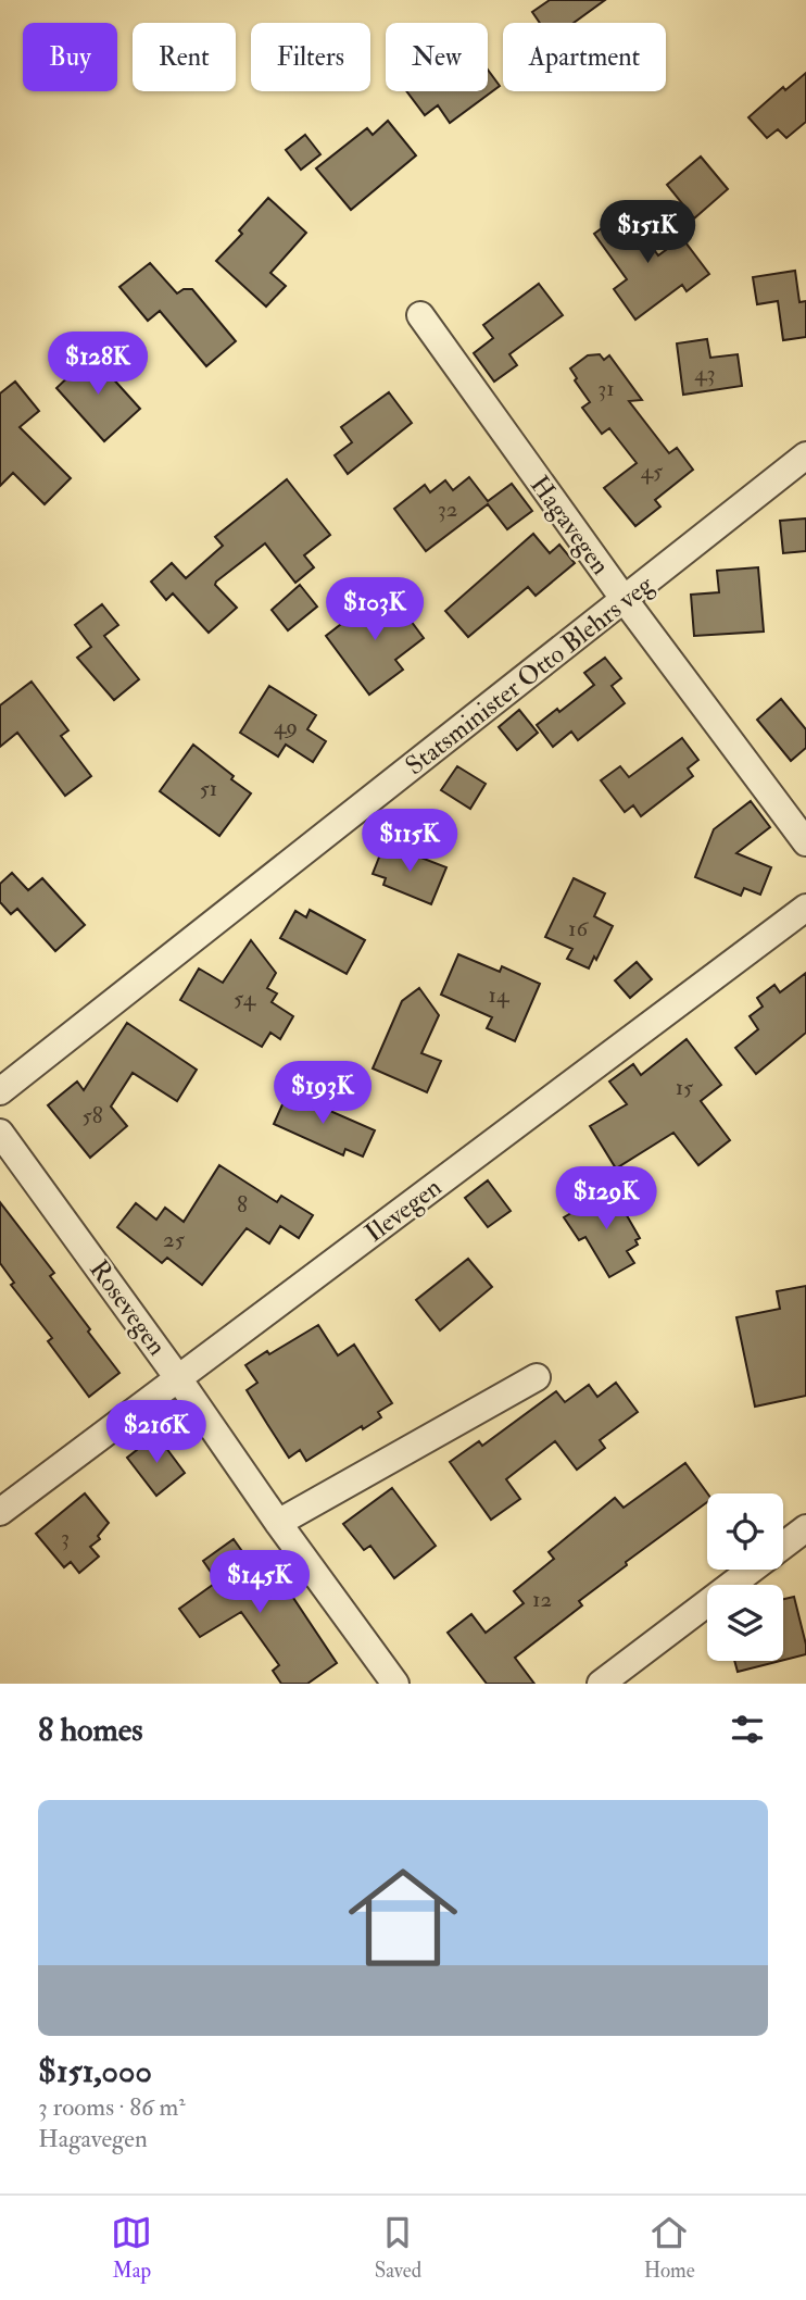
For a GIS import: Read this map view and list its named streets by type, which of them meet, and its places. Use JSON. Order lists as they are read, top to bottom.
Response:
{
  "streets": {
    "street": [
      "Hagavegen",
      "Statsminister Otto Blehrs veg",
      "Ilevegen",
      "Rosevegen"
    ]
  },
  "crossings": [
    ["Hagavegen", "Statsminister Otto Blehrs veg"],
    ["Ilevegen", "Rosevegen"]
  ],
  "house_numbers": [
    "43",
    "31",
    "45",
    "32",
    "49",
    "51",
    "16",
    "14",
    "54",
    "15",
    "58",
    "8",
    "25",
    "3",
    "12"
  ],
  "page": {
    "chip": [
      "Buy",
      "Rent",
      "Filters",
      "New",
      "Apartment"
    ],
    "price": [
      "$151K",
      "$128K",
      "$103K",
      "$115K",
      "$193K",
      "$129K",
      "$216K",
      "$145K"
    ],
    "heading": "8 homes",
    "list": [
      {
        "name": "$151,000",
        "note": "3 rooms · 86 m² · Hagavegen"
      }
    ],
    "tabs": ["Map", "Saved", "Home"]
  }
}
